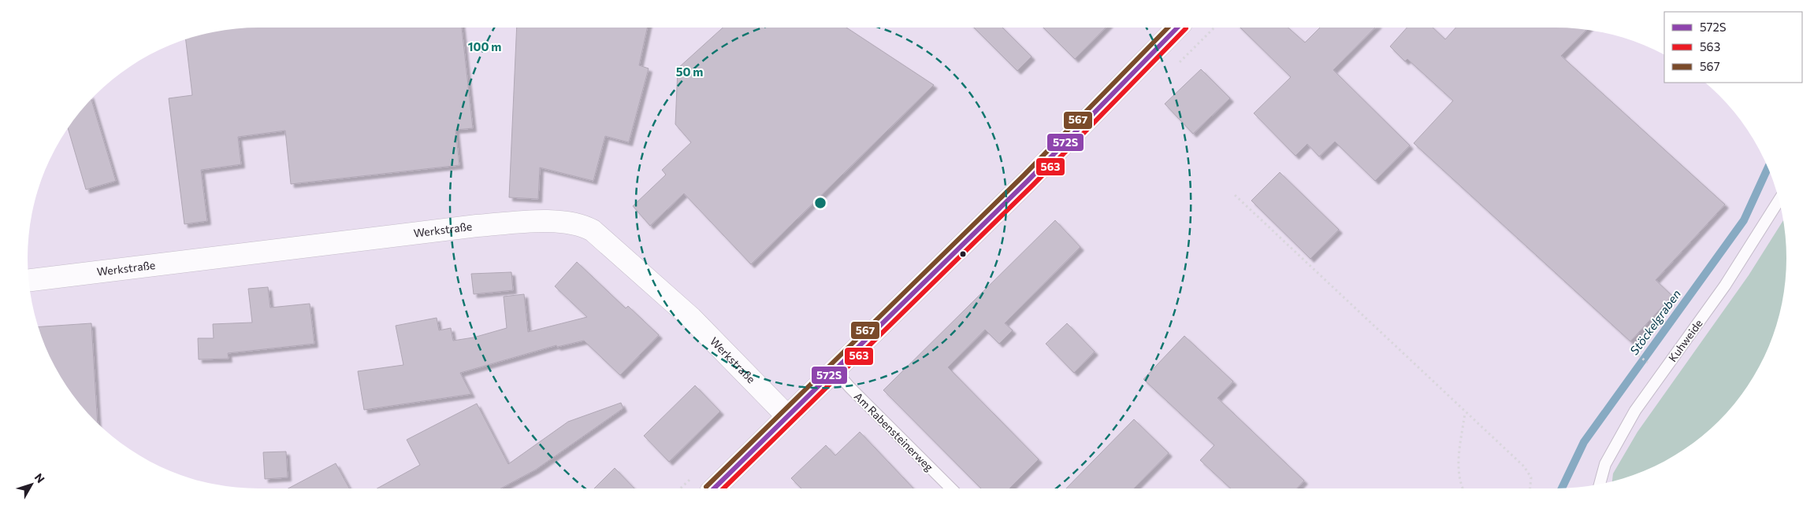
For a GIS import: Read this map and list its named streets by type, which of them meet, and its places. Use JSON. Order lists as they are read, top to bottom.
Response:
{
  "streets": {
    "street": ["Werkstraße"],
    "lane": ["Kuhweide", "Am Rabensteinerweg"]
  },
  "water": ["Stöckelgraben"],
  "lines": ["transit line 572S", "transit line 567", "transit line 563"],
  "legend": ["572S", "563", "567"],
  "north": "top right",
  "rings": ["100 m", "50 m"]
}
